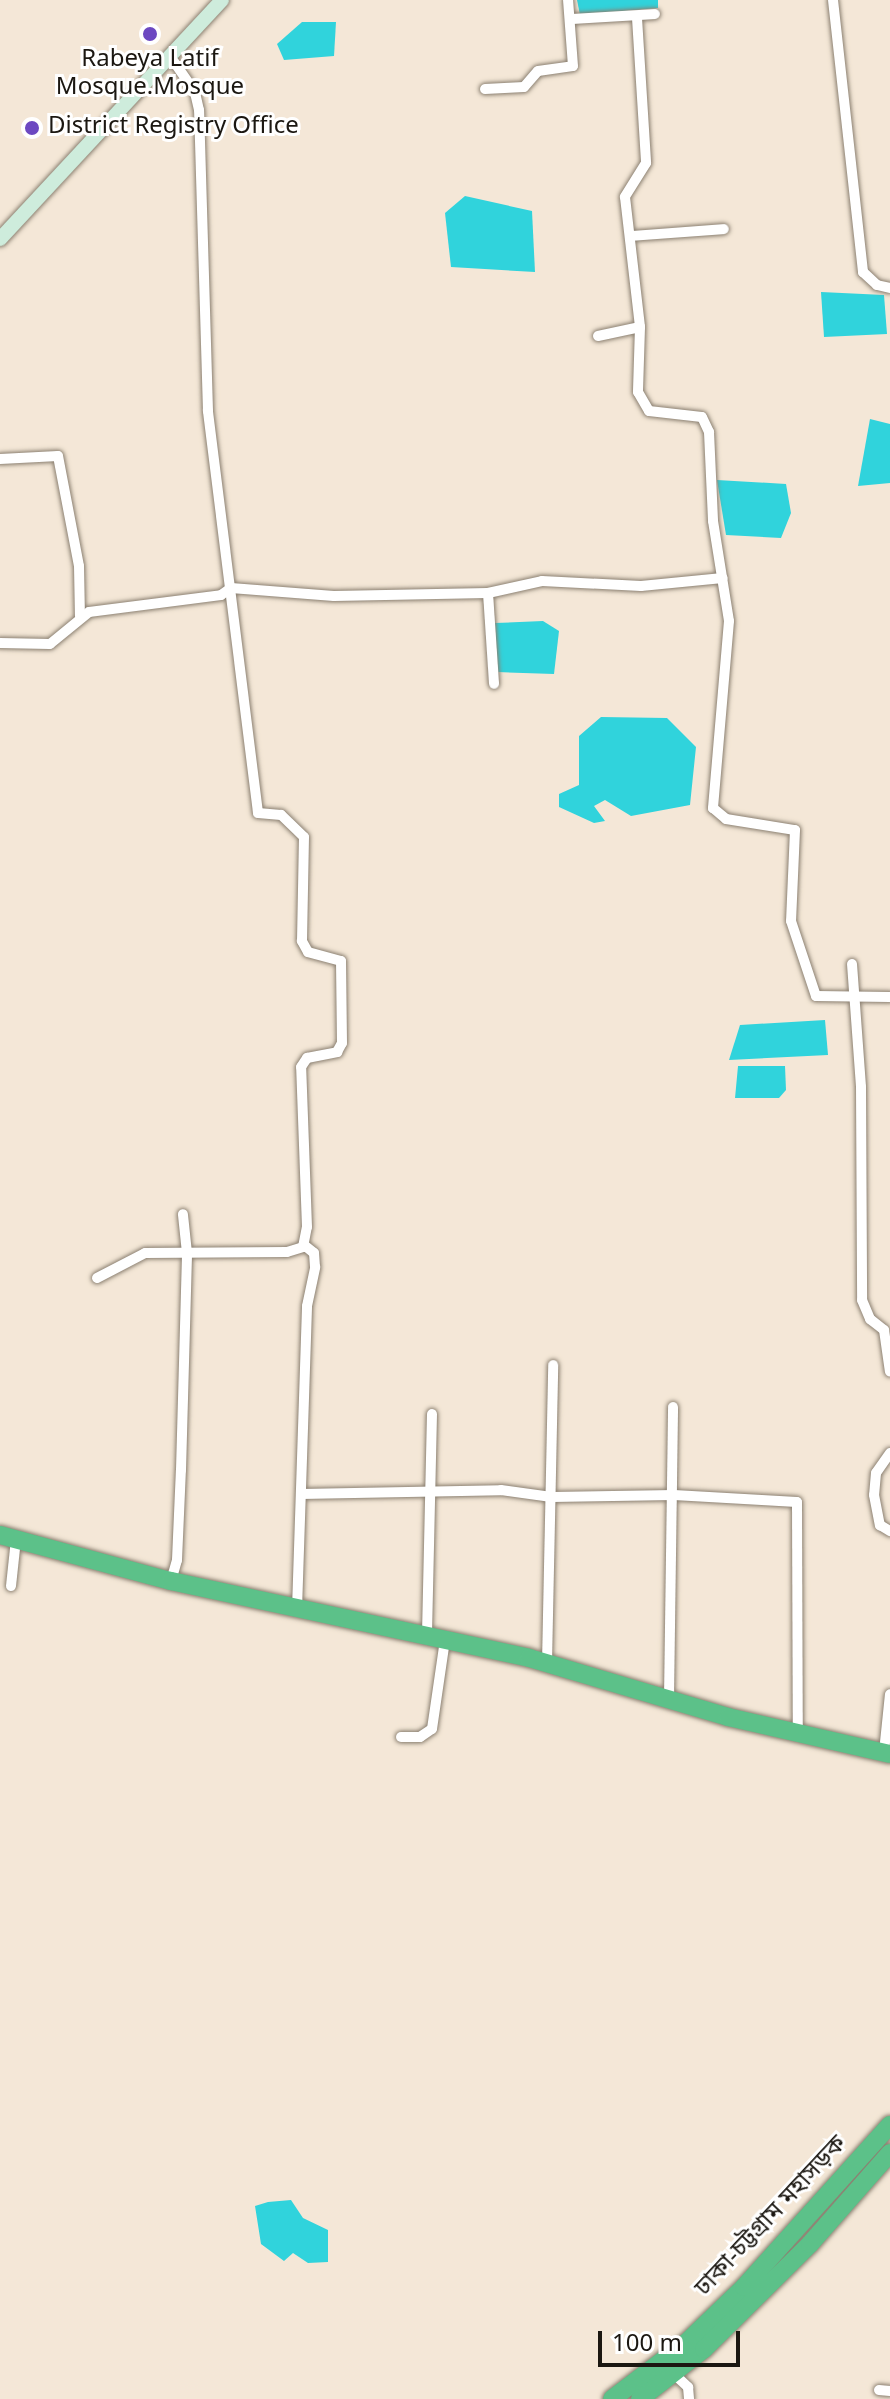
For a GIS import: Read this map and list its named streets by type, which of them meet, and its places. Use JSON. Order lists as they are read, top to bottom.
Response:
{
  "streets": {
    "highway": ["ঢাকা-চট্টগ্রাম মহাসড়ক"]
  },
  "places": ["Rabeya Latif Mosque.Mosque", "District Registry Office"],
  "scale_bar": "100 m"
}
